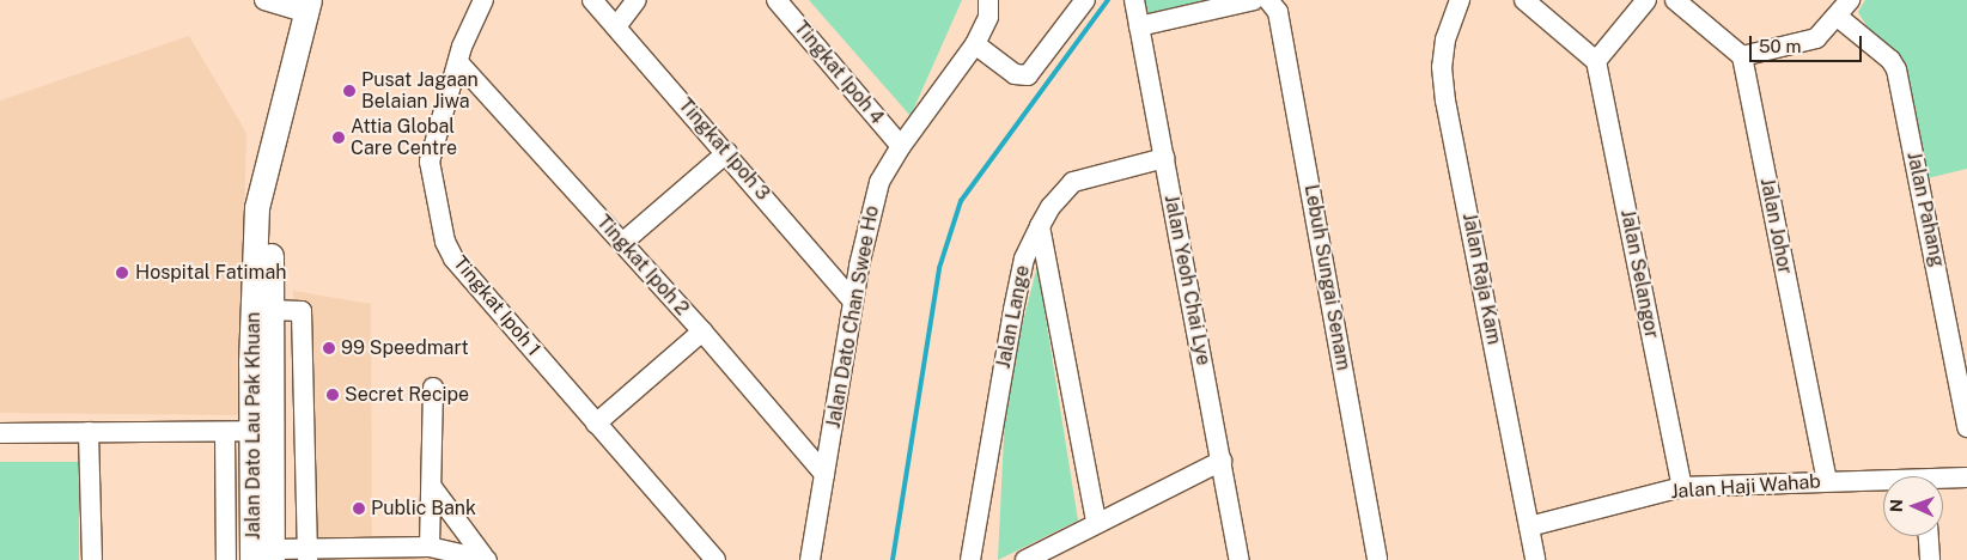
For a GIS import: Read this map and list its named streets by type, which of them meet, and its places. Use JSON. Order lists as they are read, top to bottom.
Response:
{
  "streets": {
    "main road": ["Jalan Dato Lau Pak Khuan"],
    "street": [
      "Tingkat Ipoh 4",
      "Tingkat Ipoh 3",
      "Jalan Pahang",
      "Jalan Johor",
      "Tingkat Ipoh 2",
      "Jalan Selangor",
      "Lebuh Sungai Senam",
      "Jalan Raja Kam",
      "Jalan Yeoh Chai Lye",
      "Tingkat Ipoh 1",
      "Jalan Dato Chan Swee Ho",
      "Jalan Lange",
      "Jalan Haji Wahab"
    ]
  },
  "crossings": [
    ["Tingkat Ipoh 4", "Jalan Dato Chan Swee Ho"],
    ["Tingkat Ipoh 3", "Jalan Dato Chan Swee Ho"],
    ["Jalan Johor", "Jalan Haji Wahab"],
    ["Tingkat Ipoh 2", "Tingkat Ipoh 1"],
    ["Tingkat Ipoh 2", "Jalan Dato Chan Swee Ho"],
    ["Jalan Selangor", "Jalan Haji Wahab"],
    ["Jalan Raja Kam", "Jalan Haji Wahab"],
    ["Jalan Yeoh Chai Lye", "Jalan Lange"]
  ],
  "places": [
    "Pusat Jagaan Belaian Jiwa",
    "Attia Global Care Centre",
    "Hospital Fatimah",
    "99 Speedmart",
    "Secret Recipe",
    "Public Bank"
  ],
  "scale_bar": "50 m",
  "north": "left"
}
